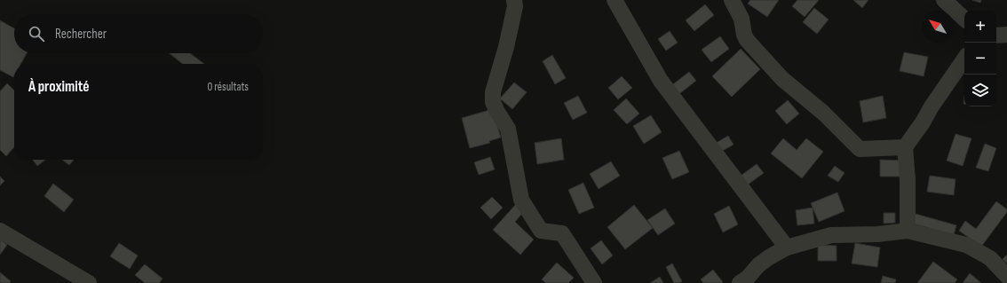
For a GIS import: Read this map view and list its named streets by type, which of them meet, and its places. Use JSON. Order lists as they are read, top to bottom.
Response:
{
  "north": "top left",
  "page": {
    "map_buttons": ["+", "−"],
    "search": "Rechercher",
    "heading": ["À proximité", "0 résultats"]
  }
}
